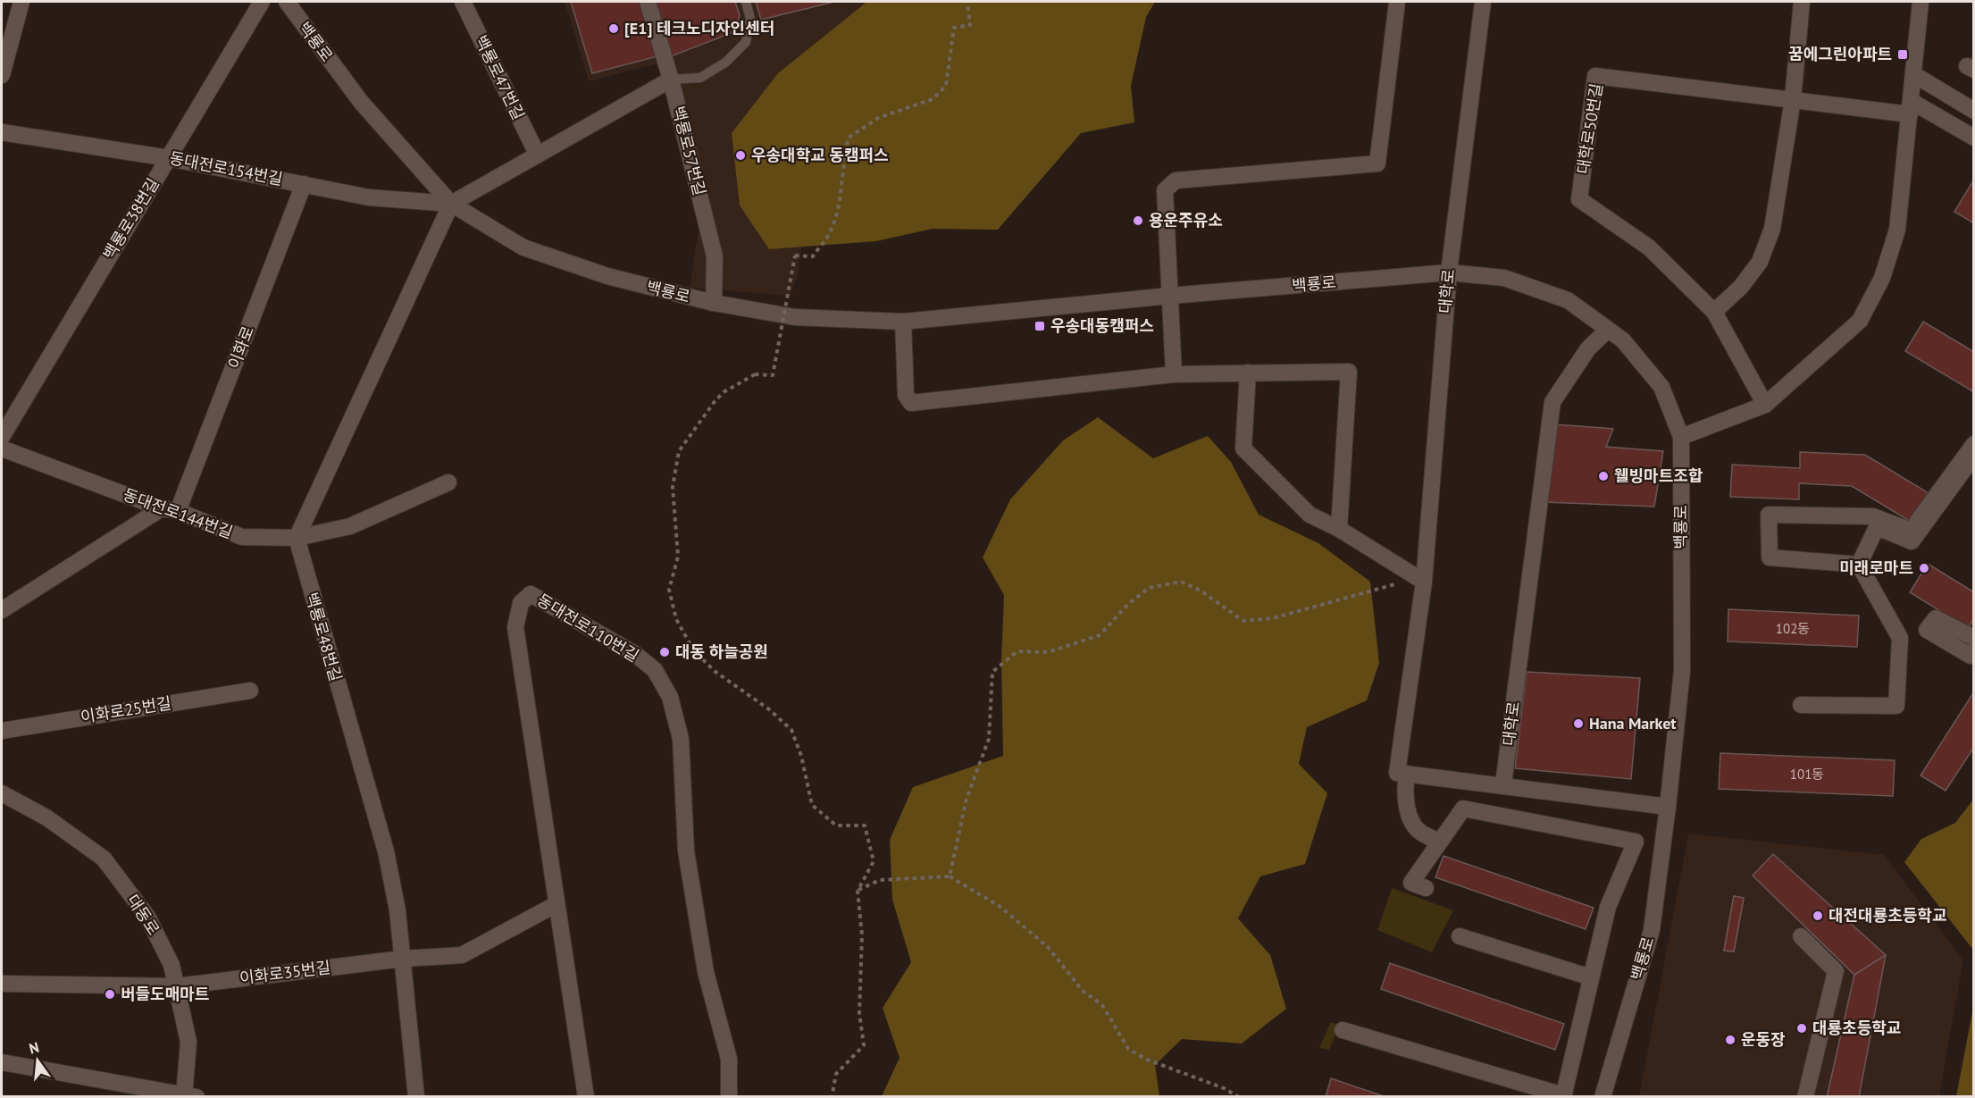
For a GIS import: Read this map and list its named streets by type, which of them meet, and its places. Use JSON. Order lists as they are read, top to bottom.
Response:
{
  "streets": {
    "street": [
      "백룡로",
      "백룡로47번길",
      "대학로50번길",
      "백룡로57번길",
      "동대전로154번길",
      "백룡로38번길",
      "대학로",
      "이화로",
      "동대전로144번길",
      "동대전로110번길",
      "백룡로48번길",
      "이화로25번길",
      "대동로",
      "이화로35번길"
    ]
  },
  "crossings": [
    ["백룡로", "백룡로57번길"],
    ["백룡로", "동대전로154번길"],
    ["백룡로", "대학로"],
    ["동대전로154번길", "백룡로38번길"],
    ["동대전로154번길", "이화로"],
    ["이화로", "동대전로144번길"],
    ["동대전로144번길", "백룡로48번길"],
    ["동대전로110번길", "이화로35번길"],
    ["백룡로48번길", "이화로35번길"],
    ["대동로", "이화로35번길"]
  ],
  "places": {
    "other": [
      "[E1] 테크노디자인센터",
      "우송대학교 동캠퍼스",
      "용운주유소",
      "웰빙마트조합",
      "미래로마트",
      "대동 하늘공원",
      "Hana Market",
      "대전대룡초등학교",
      "버들도매마트",
      "대룡초등학교",
      "운동장"
    ],
    "transit": ["꿈에그린아파트", "우송대동캠퍼스"]
  },
  "house_numbers": ["102동", "101동"],
  "north": "top"
}
